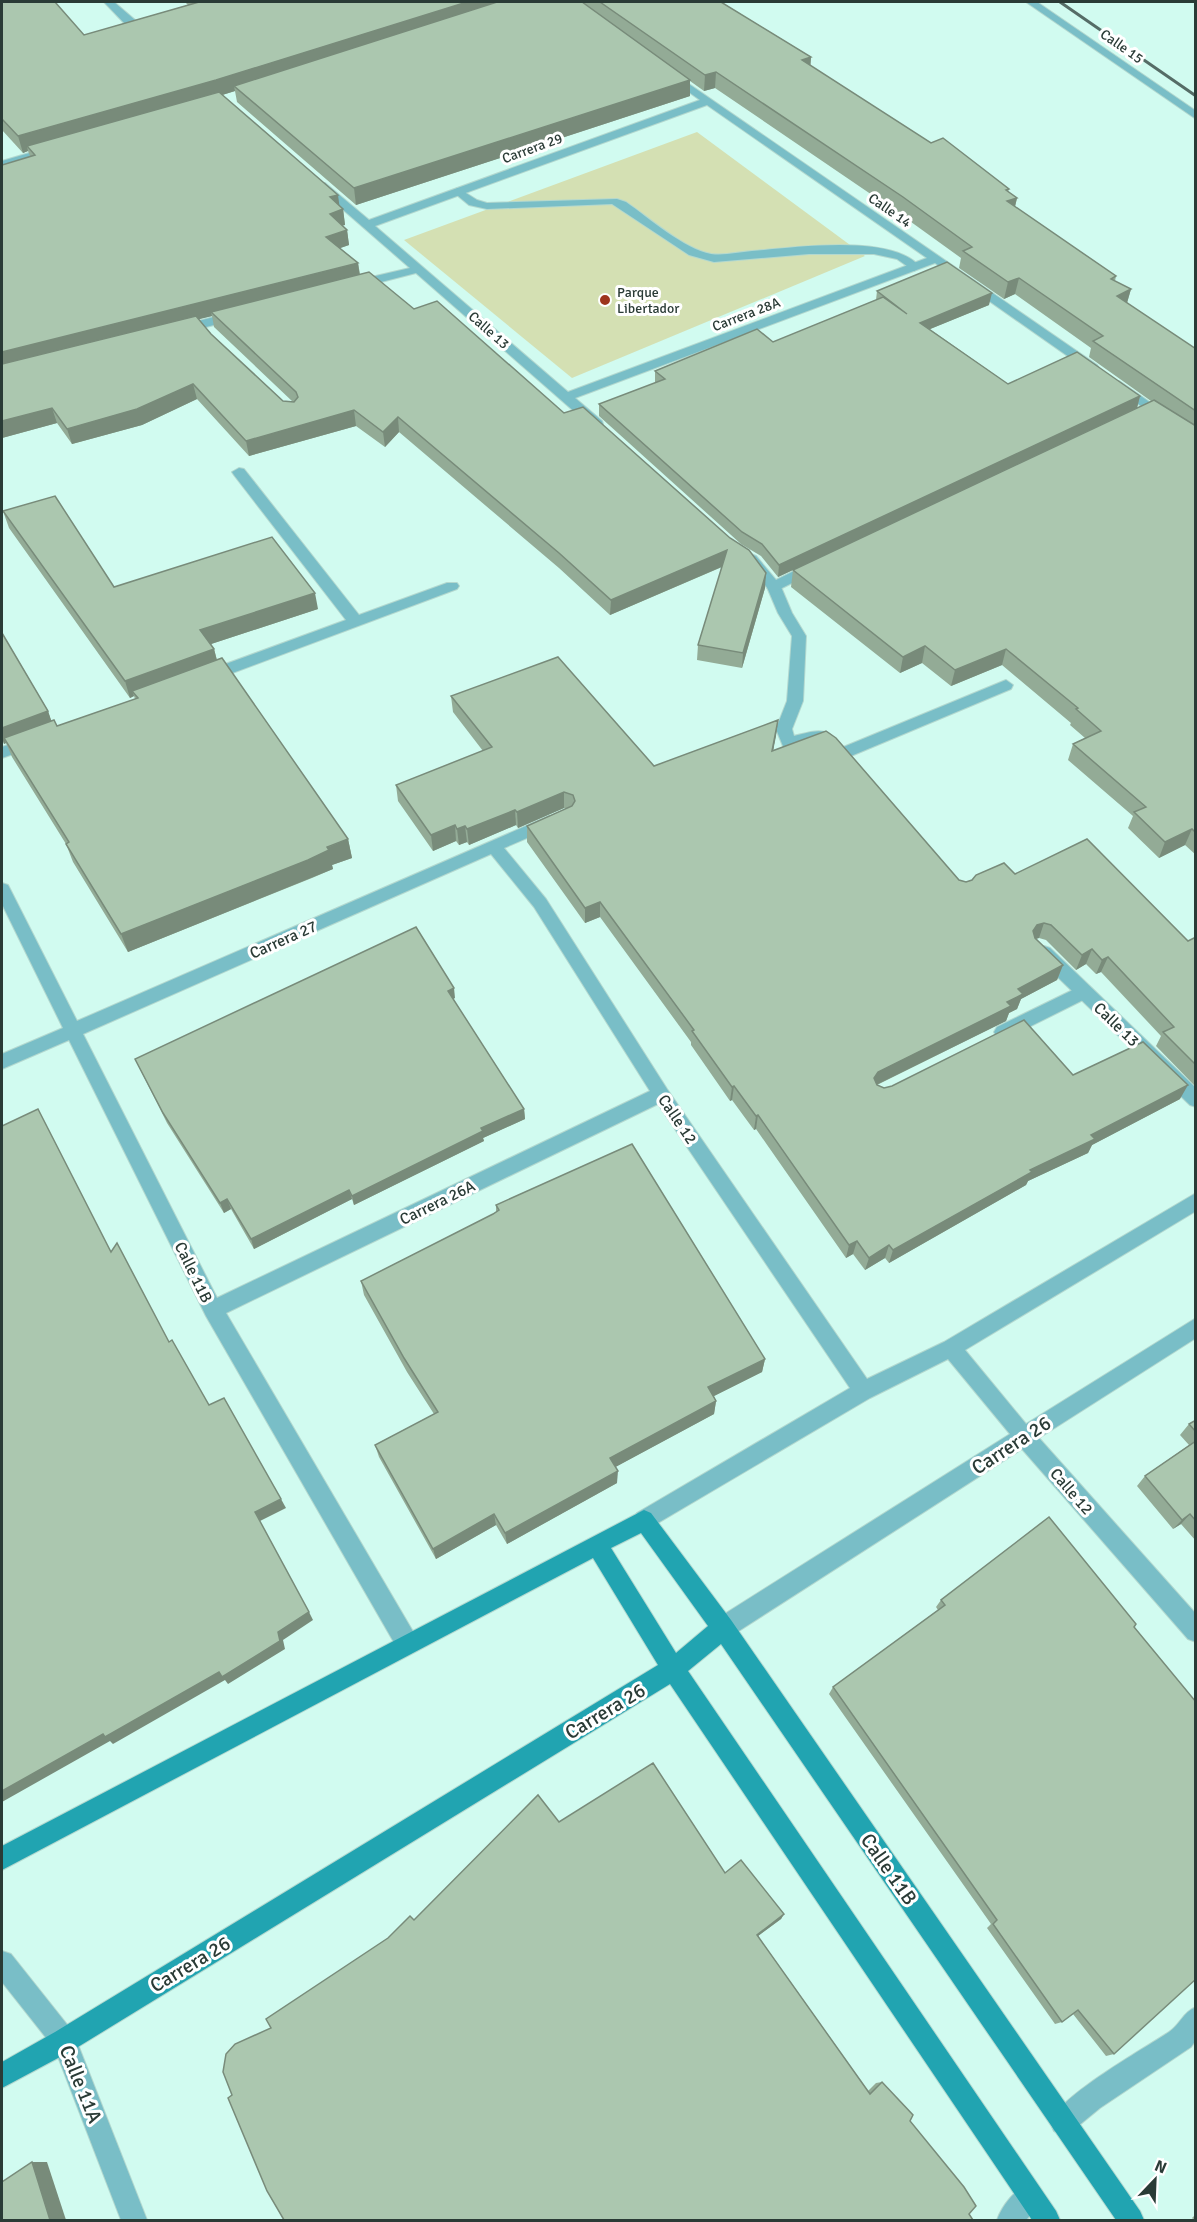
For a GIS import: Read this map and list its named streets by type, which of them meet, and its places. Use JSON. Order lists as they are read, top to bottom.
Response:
{
  "streets": {
    "street": [
      "Calle 15",
      "Carrera 29",
      "Calle 14",
      "Carrera 28A",
      "Calle 13",
      "Carrera 27",
      "Calle 12",
      "Carrera 26A",
      "Calle 11B",
      "Carrera 26",
      "Calle 11A"
    ]
  },
  "crossings": [
    ["Carrera 29", "Calle 14"],
    ["Carrera 29", "Calle 13"],
    ["Calle 14", "Carrera 28A"],
    ["Carrera 28A", "Calle 13"],
    ["Carrera 27", "Calle 12"],
    ["Carrera 27", "Calle 11B"],
    ["Calle 12", "Carrera 26A"],
    ["Calle 12", "Carrera 26"],
    ["Carrera 26A", "Calle 11B"],
    ["Calle 11B", "Carrera 26"],
    ["Carrera 26", "Calle 11A"]
  ],
  "places": ["Parque Libertador"],
  "north": "top right"
}
